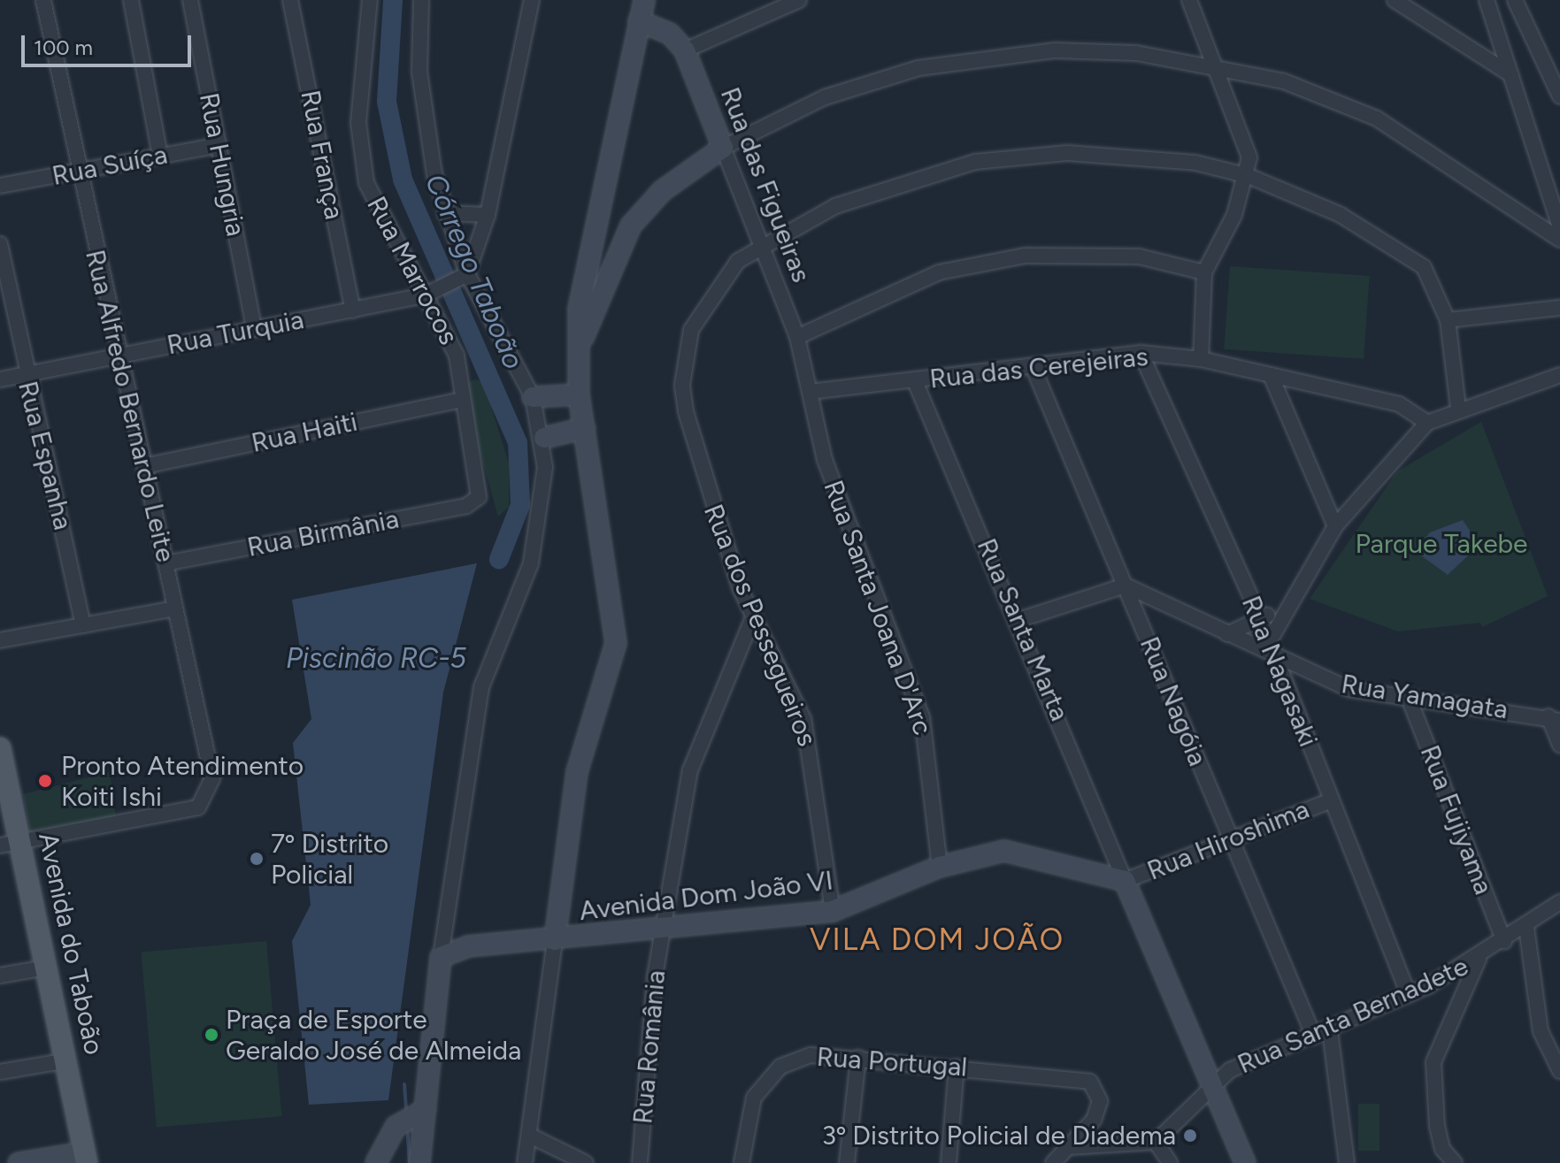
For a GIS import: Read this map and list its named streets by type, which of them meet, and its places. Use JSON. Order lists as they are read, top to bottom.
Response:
{
  "streets": {
    "main road": ["Avenida do Taboão"],
    "street": [
      "Rua França",
      "Rua Hungria",
      "Rua Suíça",
      "Rua das Figueiras",
      "Rua Marrocos",
      "Rua Turquia",
      "Rua das Cerejeiras",
      "Rua Alfredo Bernardo Leite",
      "Rua Haiti",
      "Rua Espanha",
      "Rua Birmânia",
      "Rua Santa Joana D'Arc",
      "Rua dos Pessegueiros",
      "Rua Santa Marta",
      "Rua Nagasaki",
      "Rua Yamagata",
      "Rua Nagóia",
      "Rua Fujiyama",
      "Rua Hiroshima",
      "Avenida Dom João VI",
      "Rua Santa Bernadete",
      "Rua România",
      "Rua Portugal"
    ]
  },
  "crossings": [
    ["Rua França", "Rua Turquia"],
    ["Rua Hungria", "Rua Suíça"],
    ["Rua Hungria", "Rua Turquia"],
    ["Rua Suíça", "Rua Alfredo Bernardo Leite"],
    ["Rua das Figueiras", "Rua das Cerejeiras"],
    ["Rua das Figueiras", "Rua Santa Joana D'Arc"],
    ["Rua das Figueiras", "Rua dos Pessegueiros"],
    ["Rua Marrocos", "Rua Turquia"],
    ["Rua Marrocos", "Rua Haiti"],
    ["Rua Marrocos", "Rua Birmânia"],
    ["Rua Turquia", "Rua Alfredo Bernardo Leite"],
    ["Rua Turquia", "Rua Espanha"],
    ["Rua das Cerejeiras", "Rua Santa Joana D'Arc"],
    ["Rua das Cerejeiras", "Rua Santa Marta"],
    ["Rua das Cerejeiras", "Rua Nagasaki"],
    ["Rua das Cerejeiras", "Rua Nagóia"],
    ["Rua Alfredo Bernardo Leite", "Rua Haiti"],
    ["Rua Alfredo Bernardo Leite", "Rua Birmânia"],
    ["Rua Alfredo Bernardo Leite", "Avenida do Taboão"],
    ["Rua Santa Joana D'Arc", "Avenida Dom João VI"],
    ["Rua dos Pessegueiros", "Avenida Dom João VI"],
    ["Rua dos Pessegueiros", "Rua România"],
    ["Rua Santa Marta", "Rua Hiroshima"],
    ["Rua Santa Marta", "Avenida Dom João VI"],
    ["Rua Nagasaki", "Rua Yamagata"],
    ["Rua Nagasaki", "Rua Hiroshima"],
    ["Rua Nagasaki", "Rua Santa Bernadete"],
    ["Rua Yamagata", "Rua Nagóia"],
    ["Rua Yamagata", "Rua Fujiyama"],
    ["Rua Nagóia", "Rua Hiroshima"],
    ["Rua Nagóia", "Rua Santa Bernadete"],
    ["Rua Fujiyama", "Rua Santa Bernadete"],
    ["Rua Hiroshima", "Avenida Dom João VI"],
    ["Avenida Dom João VI", "Rua România"]
  ],
  "districts": ["VILA DOM JOÃO"],
  "water": ["Córrego Taboão", "Piscinão RC-5"],
  "parks": ["Parque Takebe"],
  "places": [
    "Pronto Atendimento Koiti Ishi",
    "7º Distrito Policial",
    "Praça de Esporte Geraldo José de Almeida",
    "3º Distrito Policial de Diadema"
  ],
  "scale_bar": "100 m"
}
